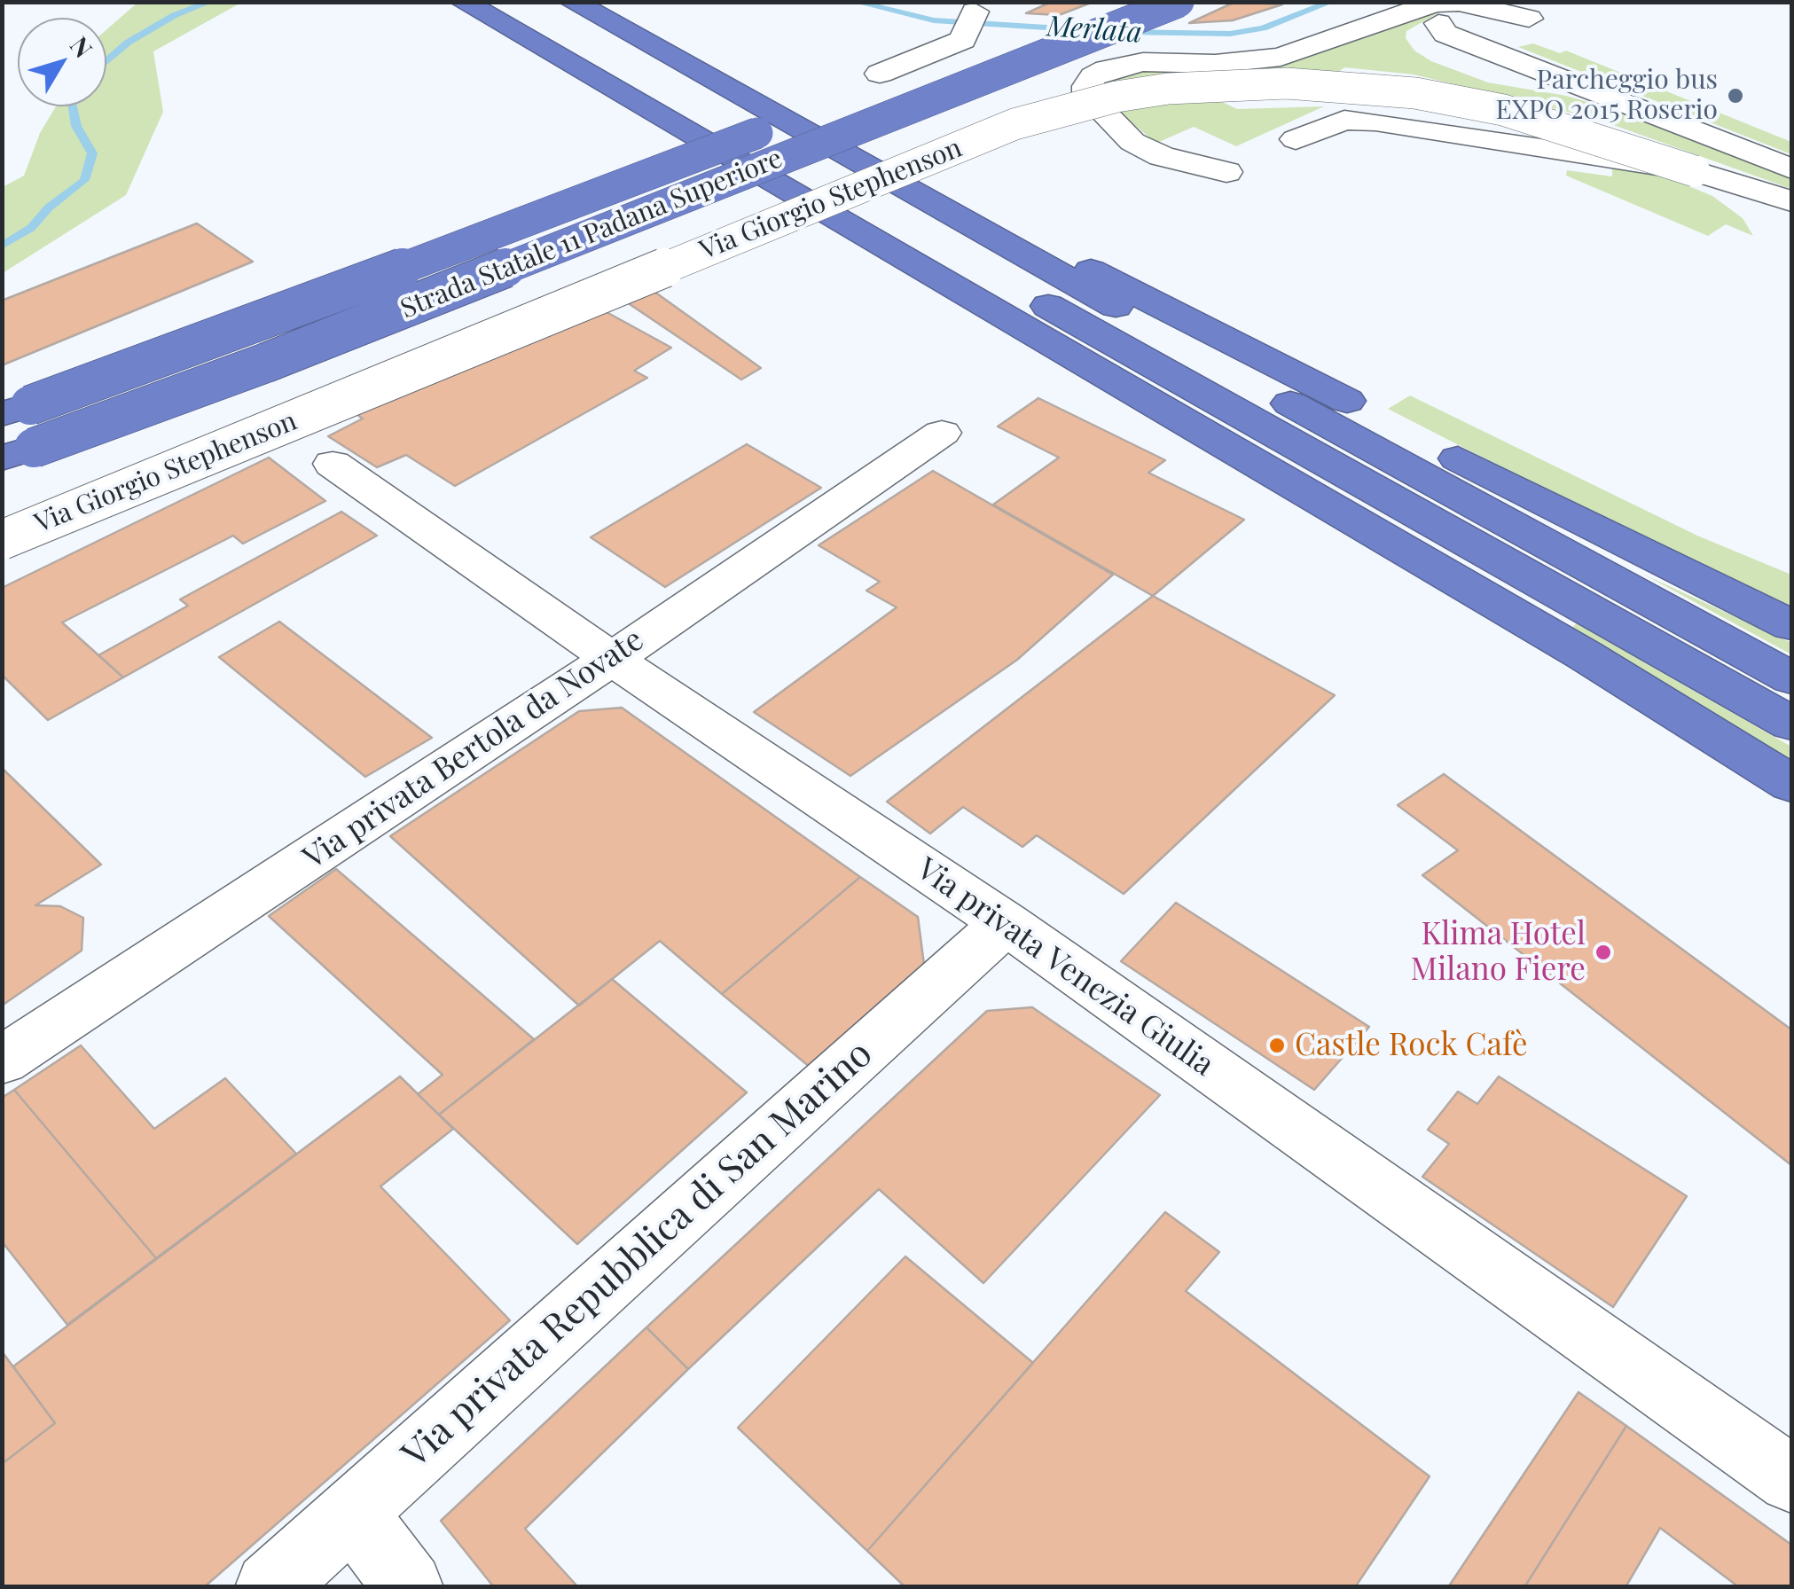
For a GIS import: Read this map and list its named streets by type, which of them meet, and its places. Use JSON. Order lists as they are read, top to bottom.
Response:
{
  "streets": {
    "highway": ["Strada Statale 11 Padana Superiore"],
    "street": [
      "Via Giorgio Stephenson",
      "Via privata Bertola da Novate",
      "Via privata Venezia Giulia",
      "Via privata Repubblica di San Marino"
    ]
  },
  "crossings": [
    ["Via privata Bertola da Novate", "Via privata Venezia Giulia"],
    ["Via privata Venezia Giulia", "Via privata Repubblica di San Marino"]
  ],
  "water": ["Merlata"],
  "places": ["Parcheggio bus EXPO 2015 Roserio", "Klima Hotel Milano Fiere", "Castle Rock Cafè"],
  "north": "top right"
}
